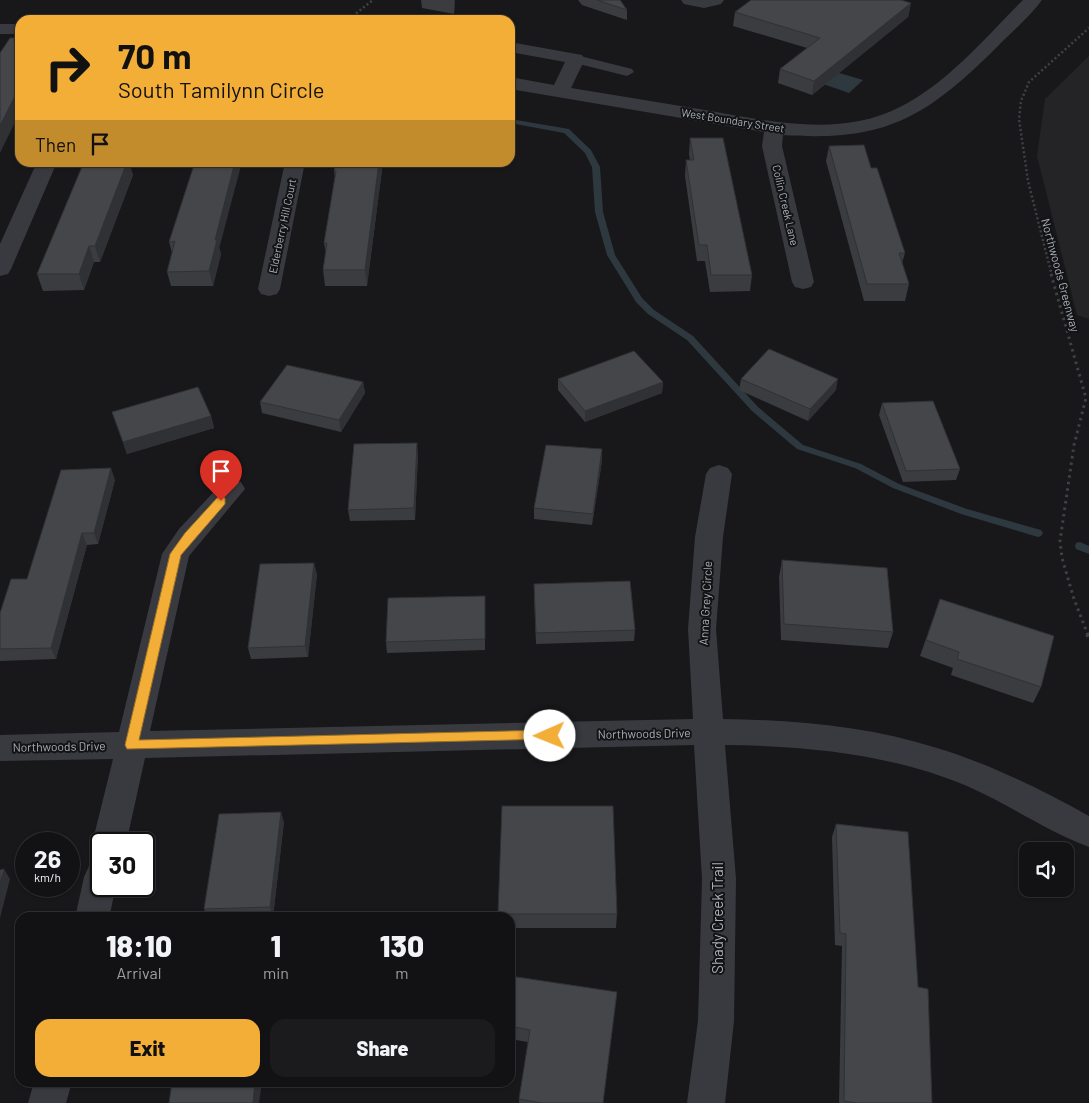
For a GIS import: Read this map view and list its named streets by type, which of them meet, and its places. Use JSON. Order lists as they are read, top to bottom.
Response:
{
  "streets": {
    "street": [
      "West Boundary Street",
      "Collin Creek Lane",
      "Elderberry Hill Court",
      "Anna Grey Circle",
      "Northwoods Drive",
      "Shady Creek Trail"
    ],
    "path": ["Northwoods Greenway"]
  },
  "crossings": [
    ["West Boundary Street", "Collin Creek Lane"],
    ["Anna Grey Circle", "Northwoods Drive"],
    ["Anna Grey Circle", "Shady Creek Trail"],
    ["Northwoods Drive", "Shady Creek Trail"]
  ],
  "page": {
    "turn": ["70 m", "South Tamilynn Circle"],
    "then": "Then",
    "speed": "26 km/h",
    "limit": "30",
    "eta": [
      "18:10",
      "Arrival",
      "1",
      "min",
      "130",
      "m"
    ],
    "buttons": ["Exit", "Share"]
  }
}
